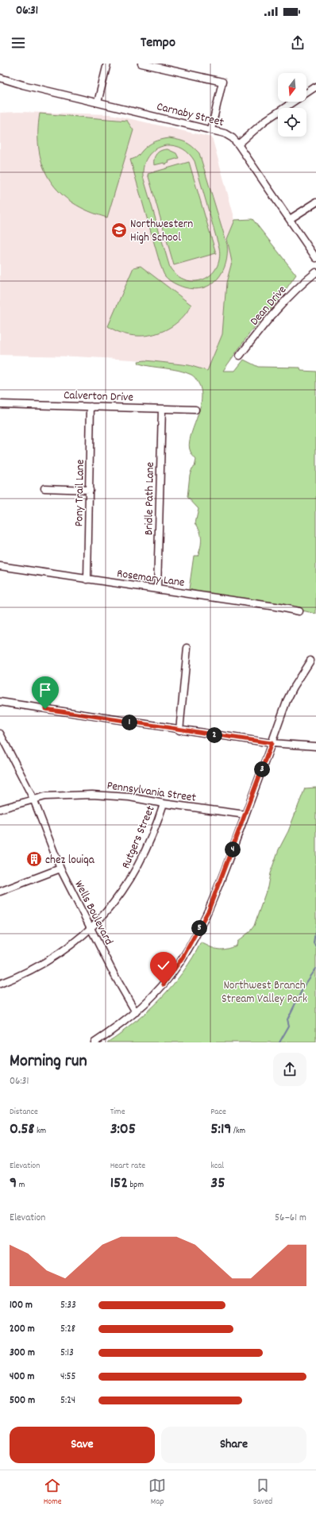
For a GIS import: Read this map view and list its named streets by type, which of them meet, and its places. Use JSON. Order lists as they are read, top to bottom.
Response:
{
  "streets": {
    "street": [
      "Carnaby Street",
      "Dean Drive",
      "Calverton Drive",
      "Pony Trail Lane",
      "Bridle Path Lane",
      "Rosemary Lane",
      "Pennsylvania Street",
      "Rutgers Street",
      "Wells Boulevard"
    ]
  },
  "crossings": [
    ["Calverton Drive", "Pony Trail Lane"],
    ["Calverton Drive", "Bridle Path Lane"],
    ["Pony Trail Lane", "Rosemary Lane"],
    ["Bridle Path Lane", "Rosemary Lane"],
    ["Pennsylvania Street", "Rutgers Street"],
    ["Pennsylvania Street", "Wells Boulevard"],
    ["Rutgers Street", "Wells Boulevard"]
  ],
  "parks": ["Northwest Branch Stream Valley Park"],
  "places": {
    "school or university": ["Northwestern High School"],
    "building": ["chez louiqa"]
  },
  "north": "bottom",
  "page": {
    "status": "06:31",
    "header": "Tempo",
    "pins": [
      "1",
      "2",
      "3",
      "4",
      "5"
    ],
    "heading": ["Morning run", "06:31"],
    "stats": [
      ["Distance", "0.58 km"],
      ["Time", "3:05"],
      ["Pace", "5:19 /km"],
      ["Elevation", "9 m"],
      ["Heart rate", "152 bpm"],
      ["kcal", "35"]
    ],
    "chart": ["Elevation", "56–61 m"],
    "list": [
      {
        "name": "100 m",
        "note": "5:33"
      },
      {
        "name": "200 m",
        "note": "5:28"
      },
      {
        "name": "300 m",
        "note": "5:13"
      },
      {
        "name": "400 m",
        "note": "4:55"
      },
      {
        "name": "500 m",
        "note": "5:24"
      }
    ],
    "buttons": ["Save", "Share"],
    "tabs": ["Home", "Map", "Saved"]
  }
}
